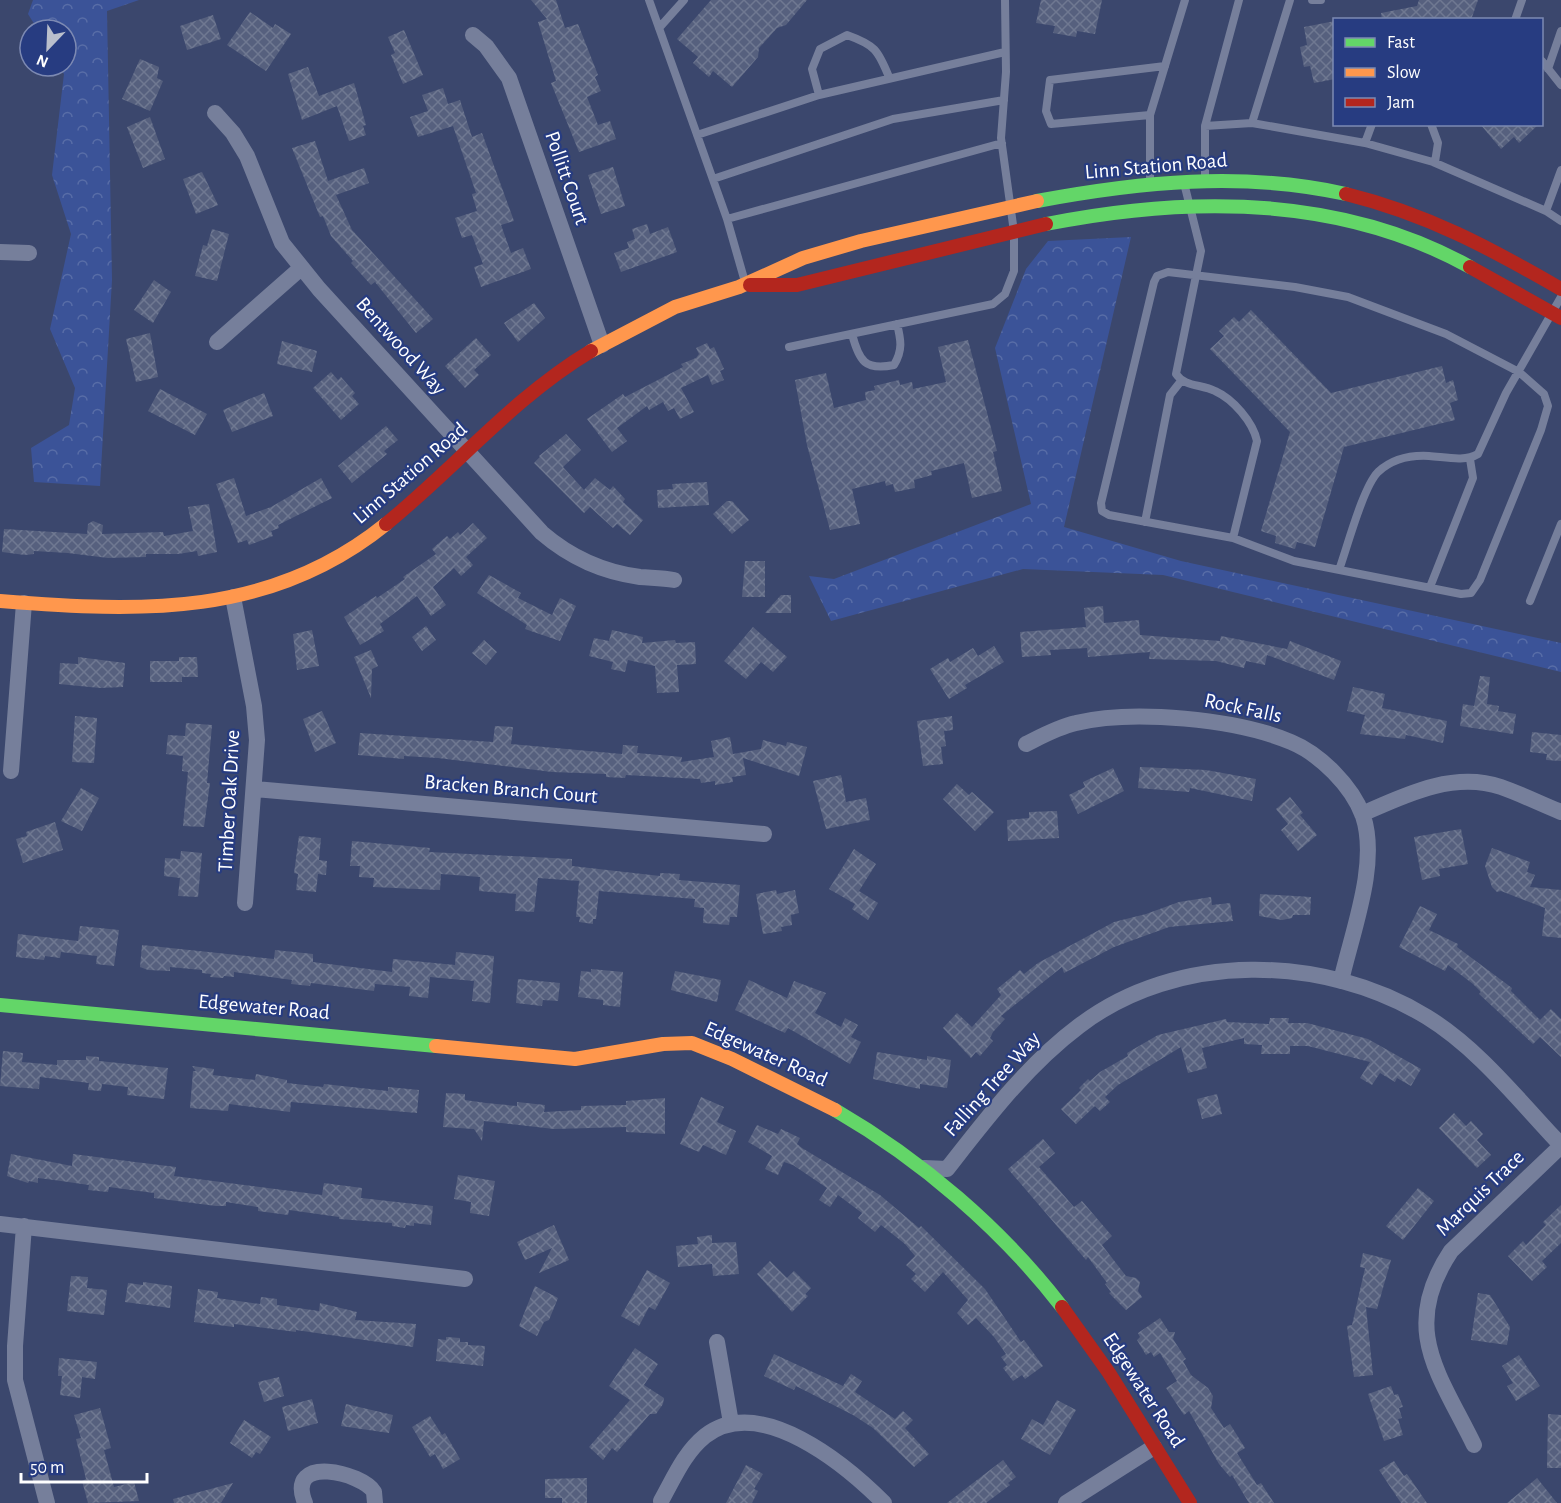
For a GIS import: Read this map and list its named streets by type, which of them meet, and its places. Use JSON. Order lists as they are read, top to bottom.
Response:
{
  "streets": {
    "street": [
      "Linn Station Road",
      "Pollitt Court",
      "Bentwood Way",
      "Rock Falls",
      "Bracken Branch Court",
      "Timber Oak Drive",
      "Edgewater Road",
      "Falling Tree Way",
      "Marquis Trace"
    ]
  },
  "crossings": [
    ["Linn Station Road", "Pollitt Court"],
    ["Linn Station Road", "Bentwood Way"],
    ["Linn Station Road", "Timber Oak Drive"],
    ["Rock Falls", "Falling Tree Way"],
    ["Bracken Branch Court", "Timber Oak Drive"],
    ["Edgewater Road", "Falling Tree Way"],
    ["Falling Tree Way", "Marquis Trace"]
  ],
  "legend": ["Fast", "Slow", "Jam"],
  "scale_bar": "50 m",
  "north": "bottom left"
}
